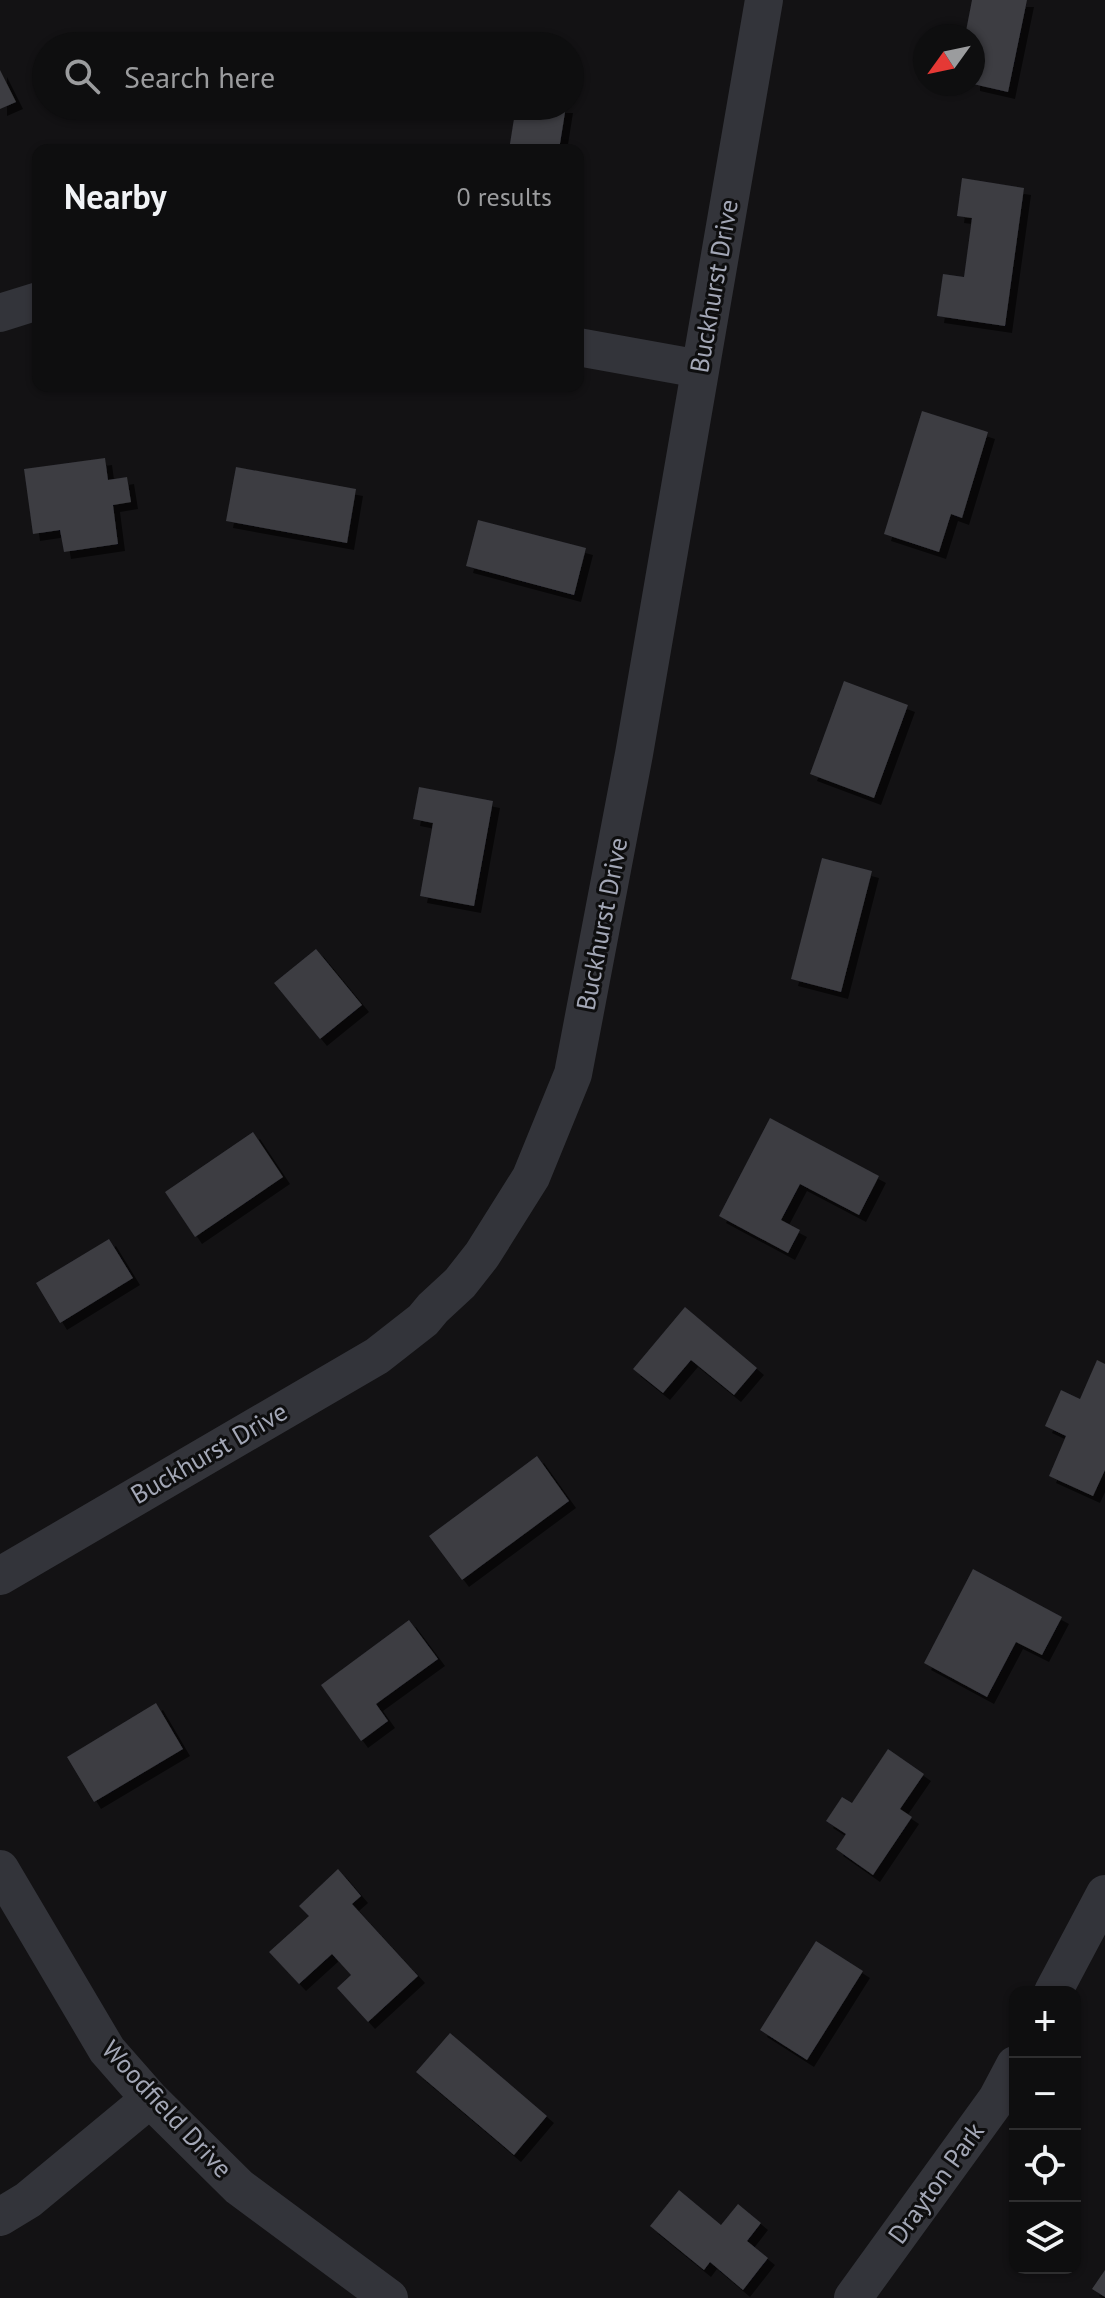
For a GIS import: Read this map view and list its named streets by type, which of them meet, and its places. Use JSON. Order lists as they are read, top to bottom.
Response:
{
  "streets": {
    "street": ["Buckhurst Drive", "Woodfield Drive", "Drayton Park"]
  },
  "north": "bottom left",
  "page": {
    "search": "Search here",
    "heading": ["Nearby", "0 results"],
    "map_buttons": ["+", "−"]
  }
}
